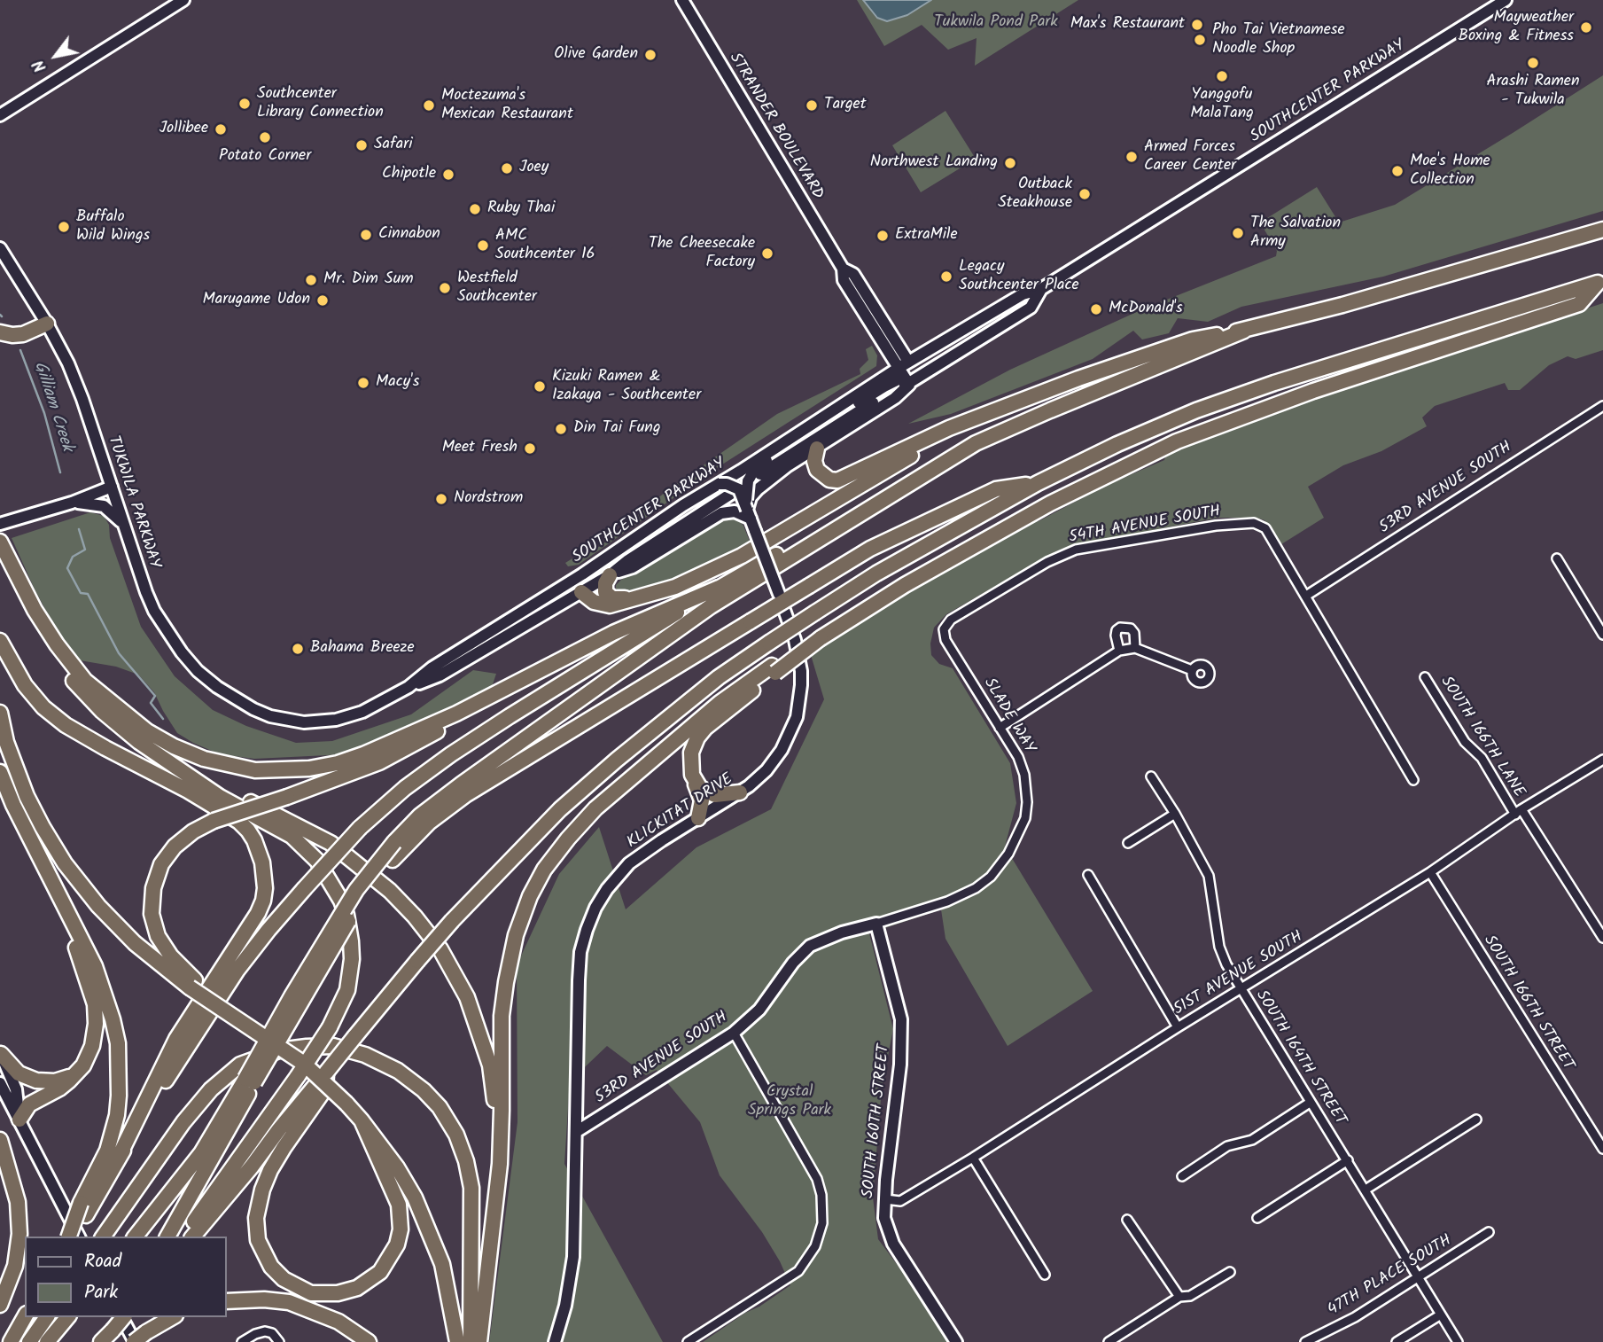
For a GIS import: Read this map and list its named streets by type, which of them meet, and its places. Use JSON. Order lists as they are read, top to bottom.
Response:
{
  "streets": {
    "main road": [
      "SOUTHCENTER PARKWAY",
      "STRANDER BOULEVARD",
      "53RD AVENUE SOUTH",
      "TUKWILA PARKWAY",
      "KLICKITAT DRIVE",
      "SOUTH 160TH STREET"
    ],
    "street": [
      "54TH AVENUE SOUTH",
      "SLADE WAY",
      "SOUTH 166TH LANE",
      "51ST AVENUE SOUTH",
      "SOUTH 166TH STREET",
      "SOUTH 164TH STREET",
      "47TH PLACE SOUTH"
    ]
  },
  "crossings": [
    ["SOUTHCENTER PARKWAY", "STRANDER BOULEVARD"],
    ["SOUTHCENTER PARKWAY", "TUKWILA PARKWAY"],
    ["SOUTHCENTER PARKWAY", "KLICKITAT DRIVE"],
    ["53RD AVENUE SOUTH", "54TH AVENUE SOUTH"],
    ["53RD AVENUE SOUTH", "SLADE WAY"],
    ["53RD AVENUE SOUTH", "KLICKITAT DRIVE"],
    ["53RD AVENUE SOUTH", "SOUTH 160TH STREET"],
    ["54TH AVENUE SOUTH", "SLADE WAY"],
    ["SLADE WAY", "SOUTH 160TH STREET"],
    ["SOUTH 166TH LANE", "51ST AVENUE SOUTH"],
    ["51ST AVENUE SOUTH", "SOUTH 166TH STREET"],
    ["51ST AVENUE SOUTH", "SOUTH 164TH STREET"],
    ["51ST AVENUE SOUTH", "SOUTH 160TH STREET"],
    ["SOUTH 164TH STREET", "47TH PLACE SOUTH"]
  ],
  "water": ["Gilliam Creek"],
  "parks": ["Tukwila Pond Park", "Crystal Springs Park"],
  "places": [
    "Max's Restaurant",
    "Mayweather Boxing & Fitness",
    "Pho Tai Vietnamese Noodle Shop",
    "Olive Garden",
    "Arashi Ramen - Tukwila",
    "Yanggofu MalaTang",
    "Southcenter Library Connection",
    "Moctezuma's Mexican Restaurant",
    "Target",
    "Jollibee",
    "Potato Corner",
    "Safari",
    "Armed Forces Career Center",
    "Northwest Landing",
    "Joey",
    "Moe's Home Collection",
    "Chipotle",
    "Outback Steakhouse",
    "Ruby Thai",
    "Buffalo Wild Wings",
    "The Salvation Army",
    "Cinnabon",
    "ExtraMile",
    "AMC Southcenter 16",
    "The Cheesecake Factory",
    "Legacy Southcenter Place",
    "Mr. Dim Sum",
    "Westfield Southcenter",
    "Marugame Udon",
    "McDonald's",
    "Macy's",
    "Kizuki Ramen & Izakaya - Southcenter",
    "Din Tai Fung",
    "Meet Fresh",
    "Nordstrom",
    "Bahama Breeze"
  ],
  "legend": ["Road", "Park"],
  "north": "bottom left"
}
